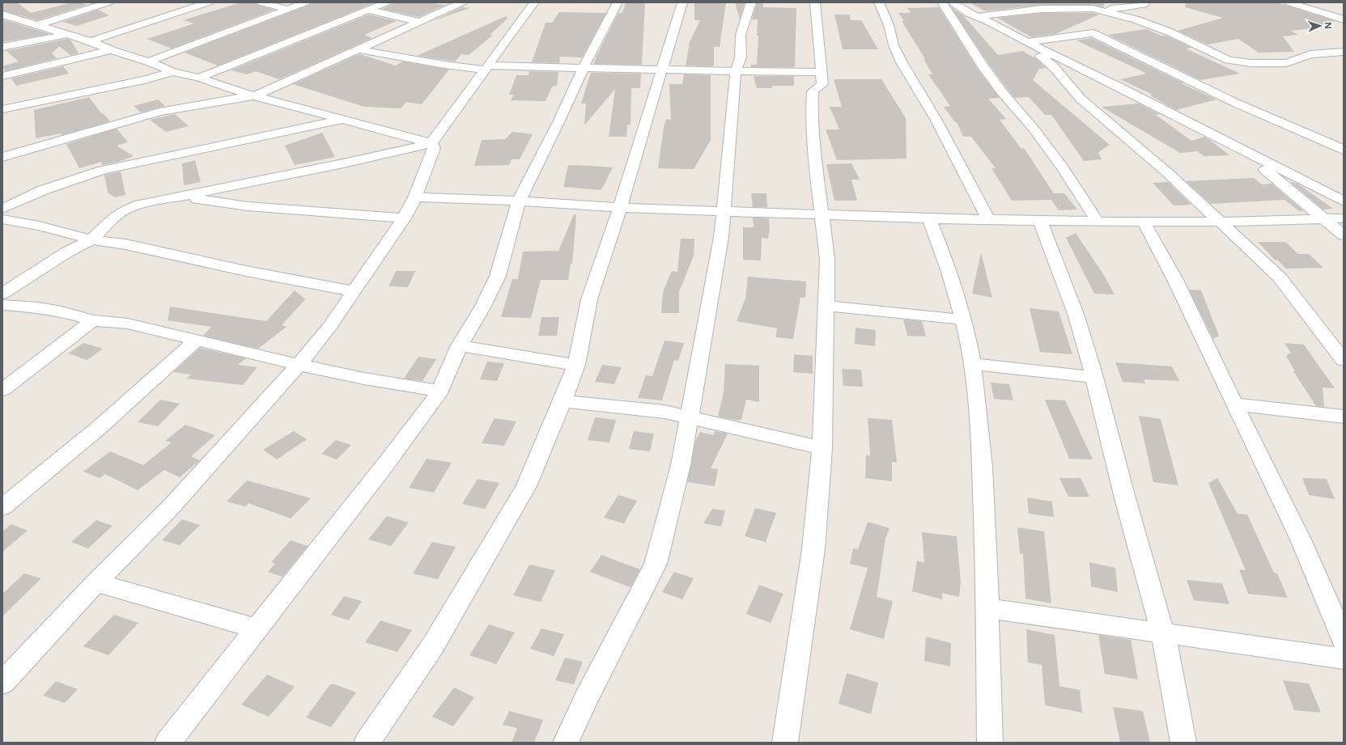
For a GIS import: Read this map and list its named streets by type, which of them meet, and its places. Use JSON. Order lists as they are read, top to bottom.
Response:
{
  "north": "right"
}
